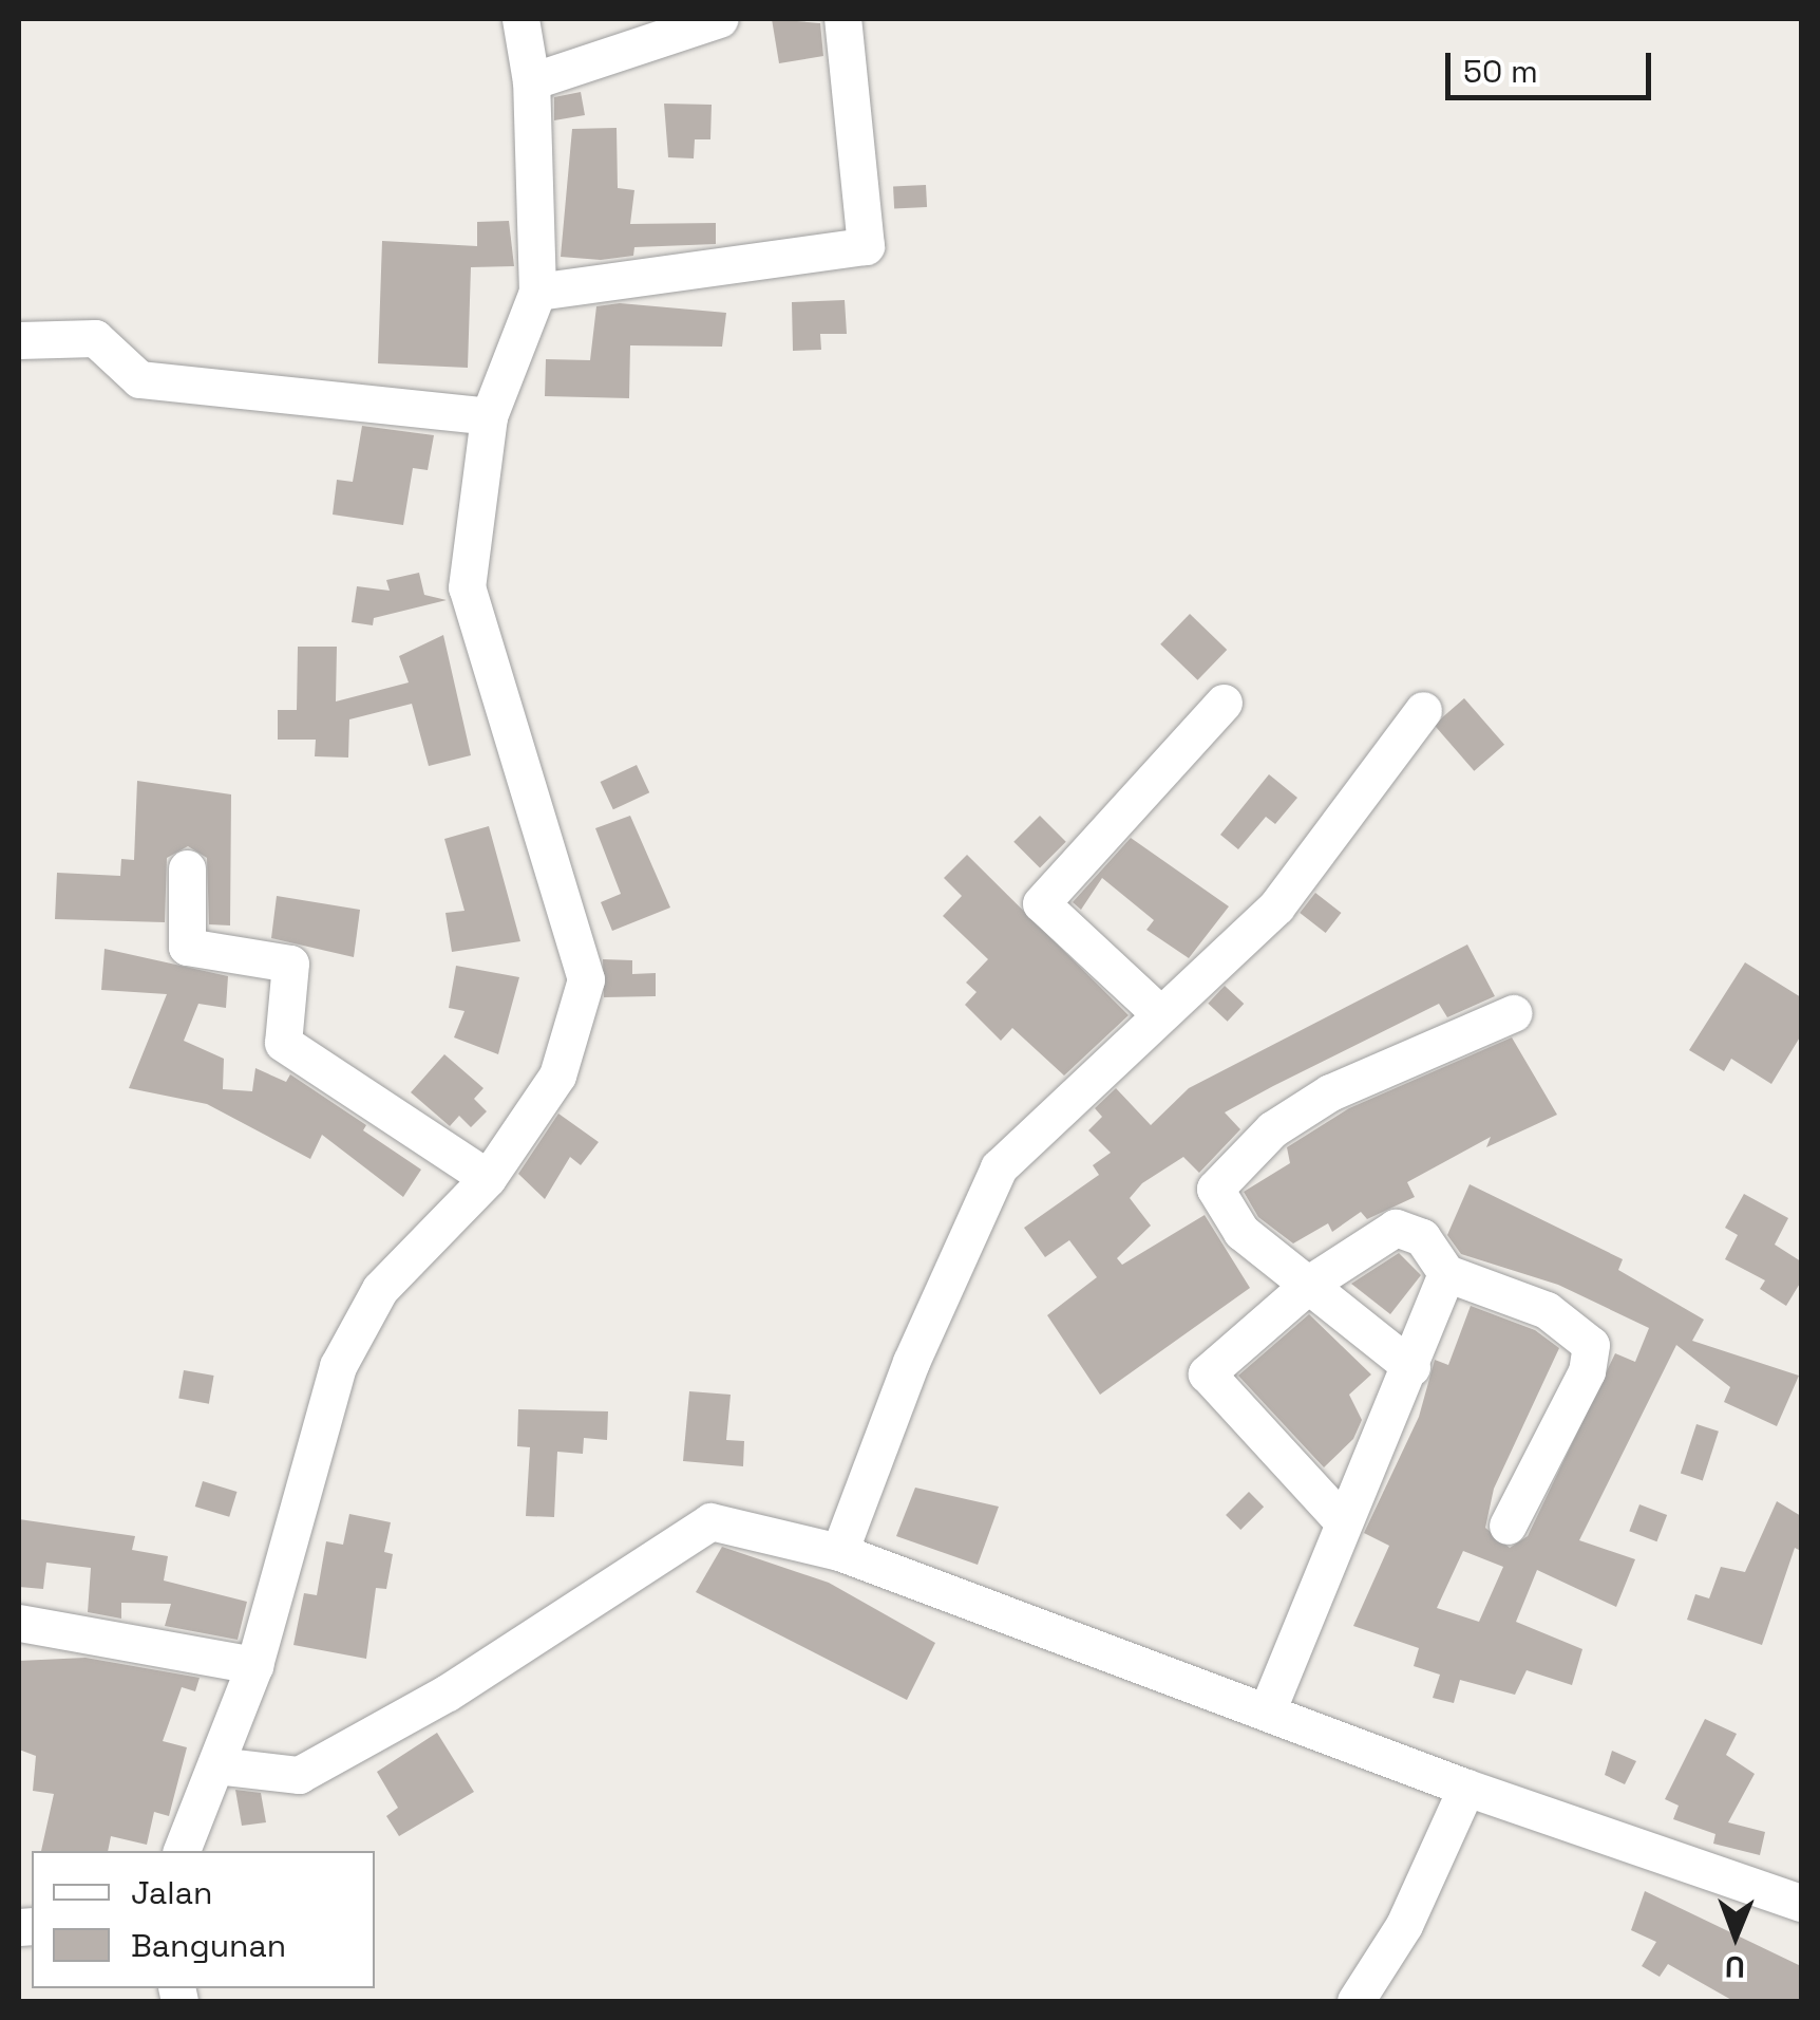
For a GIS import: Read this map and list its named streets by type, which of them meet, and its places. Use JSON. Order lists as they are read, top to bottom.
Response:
{
  "legend": ["Jalan", "Bangunan"],
  "scale_bar": "50 m",
  "north": "bottom"
}
